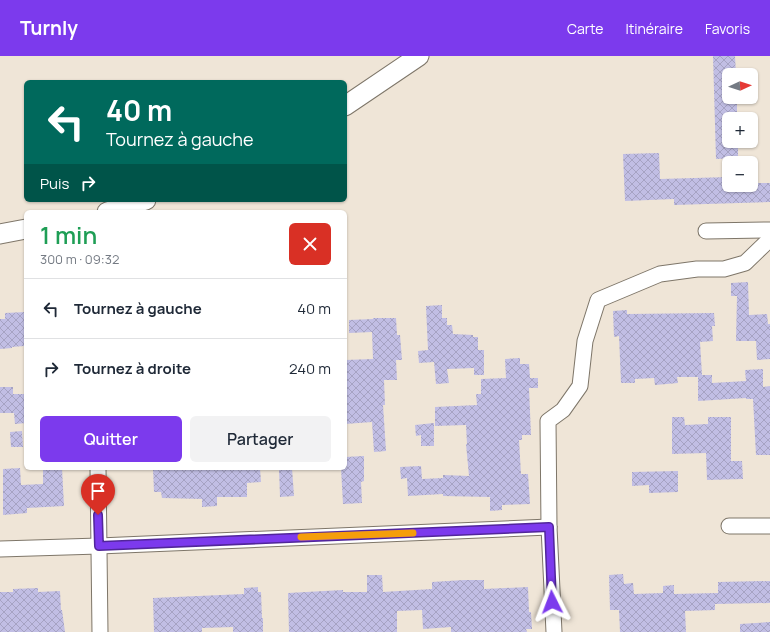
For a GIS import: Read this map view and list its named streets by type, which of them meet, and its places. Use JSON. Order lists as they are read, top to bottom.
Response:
{
  "north": "right",
  "page": {
    "header": "Turnly",
    "nav": ["Carte", "Itinéraire", "Favoris"],
    "map_buttons": ["+", "−"],
    "turn": ["40 m", "Tournez à gauche"],
    "then": "Puis",
    "heading": ["1 min", "300 m · 09:32"],
    "list": [
      {
        "name": "Tournez à gauche",
        "value": "40 m"
      },
      {
        "name": "Tournez à droite",
        "value": "240 m"
      }
    ],
    "buttons": ["Quitter", "Partager"]
  }
}
